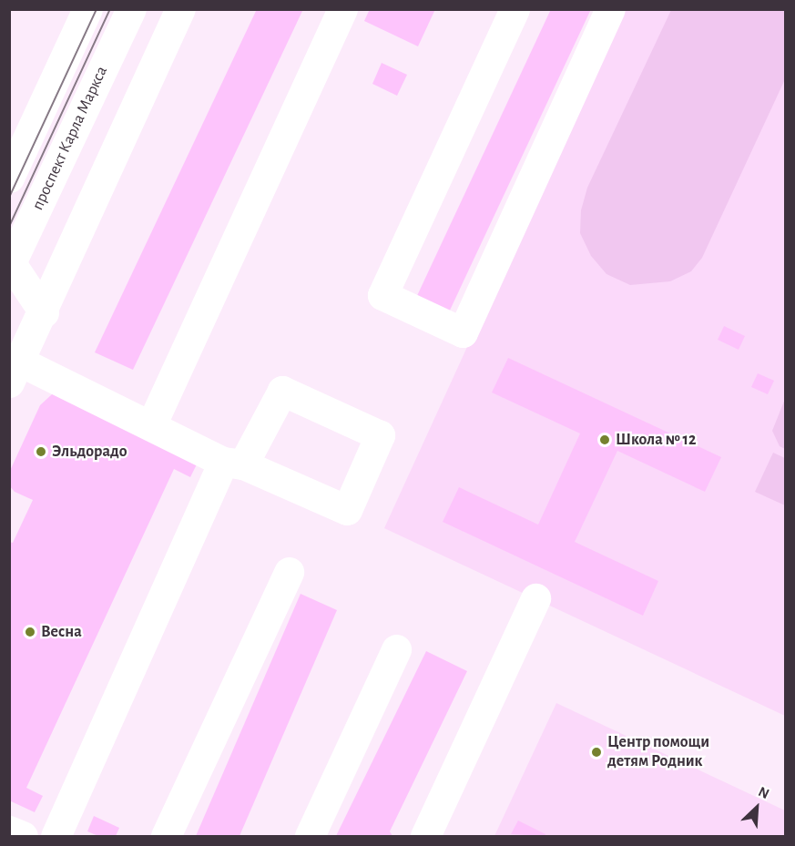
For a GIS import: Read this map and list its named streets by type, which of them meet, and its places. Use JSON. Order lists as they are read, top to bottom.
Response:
{
  "streets": {
    "main road": ["проспект Карла Маркса"]
  },
  "places": [
    "Школа № 12",
    "Эльдорадо",
    "Весна",
    "Центр помощи детям Родник"
  ],
  "north": "top right"
}
